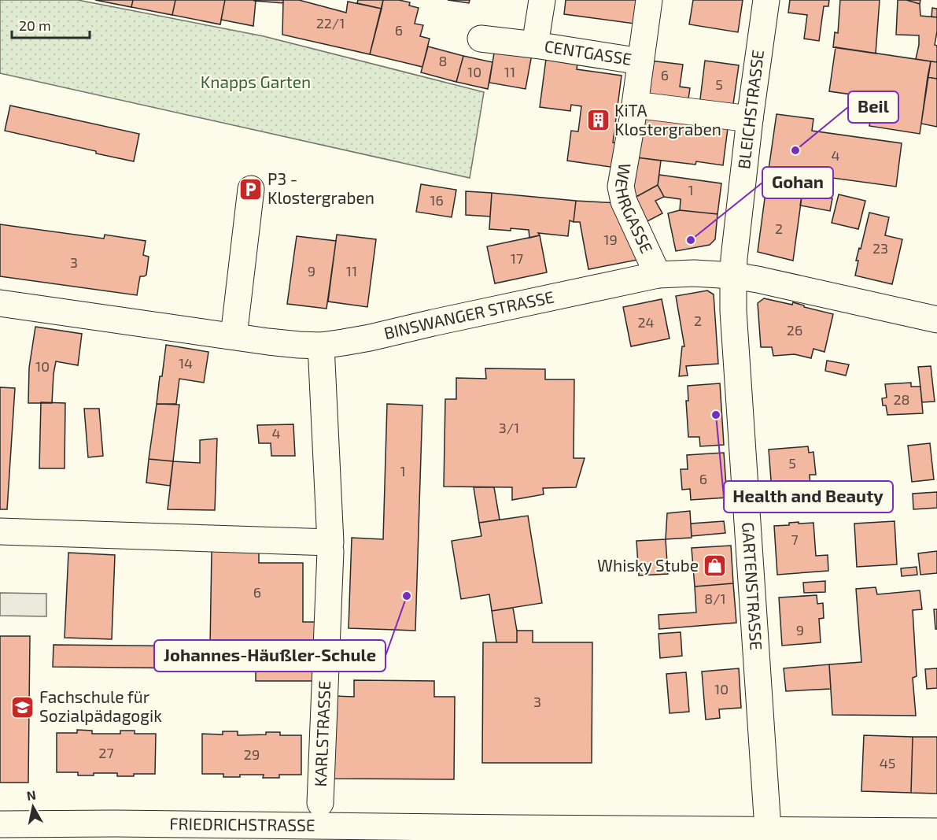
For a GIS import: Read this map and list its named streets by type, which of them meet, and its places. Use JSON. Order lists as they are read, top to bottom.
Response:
{
  "streets": {
    "main road": [
      "CENTGASSE",
      "BLEICHSTRASSE",
      "WEHRGASSE",
      "BINSWANGER STRASSE",
      "GARTENSTRASSE",
      "KARLSTRASSE",
      "FRIEDRICHSTRASSE"
    ]
  },
  "crossings": [
    ["CENTGASSE", "WEHRGASSE"],
    ["BLEICHSTRASSE", "BINSWANGER STRASSE"],
    ["BLEICHSTRASSE", "GARTENSTRASSE"],
    ["WEHRGASSE", "BINSWANGER STRASSE"],
    ["BINSWANGER STRASSE", "GARTENSTRASSE"],
    ["BINSWANGER STRASSE", "KARLSTRASSE"],
    ["GARTENSTRASSE", "FRIEDRICHSTRASSE"]
  ],
  "parks": ["Knapps Garten"],
  "places": {
    "building": ["KiTA Klostergraben"],
    "other": [
      "Beil",
      "Gohan",
      "Health and Beauty",
      "Johannes-Häußler-Schule"
    ],
    "parking": ["P3 - Klostergraben"],
    "shop": ["Whisky Stube"],
    "school or university": ["Fachschule für Sozialpädagogik"]
  },
  "house_numbers": [
    "22/1",
    "6",
    "8",
    "10",
    "11",
    "6",
    "5",
    "4",
    "1",
    "16",
    "2",
    "19",
    "23",
    "17",
    "3",
    "9",
    "11",
    "2",
    "24",
    "26",
    "14",
    "10",
    "28",
    "3/1",
    "4",
    "5",
    "1",
    "6",
    "7",
    "6",
    "8/1",
    "9",
    "10",
    "3",
    "27",
    "29",
    "45"
  ],
  "scale_bar": "20 m",
  "north": "top"
}
